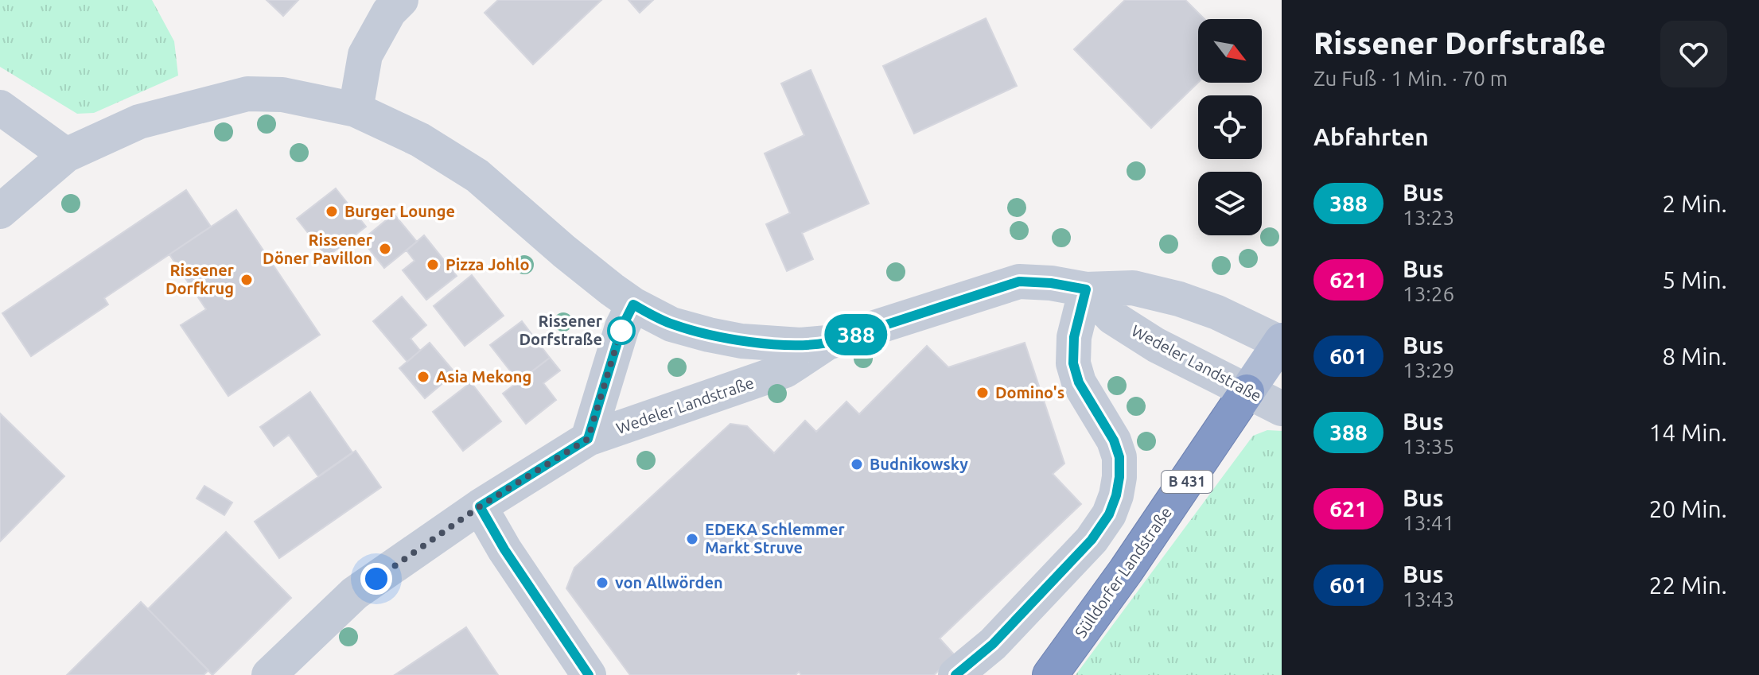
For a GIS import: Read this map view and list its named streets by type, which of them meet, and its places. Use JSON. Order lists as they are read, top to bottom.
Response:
{
  "streets": {
    "highway": ["B 431", "Sülldorfer Landstraße"],
    "street": ["Wedeler Landstraße"]
  },
  "crossings": [
    ["Wedeler Landstraße", "Sülldorfer Landstraße"]
  ],
  "places": [
    "Burger Lounge",
    "Rissener Döner Pavillon",
    "Pizza Johlo",
    "Rissener Dorfkrug",
    "Rissener Dorfstraße",
    "Asia Mekong",
    "Domino's",
    "Budnikowsky",
    "EDEKA Schlemmer Markt Struve",
    "von Allwörden"
  ],
  "lines": ["bus line 388"],
  "north": "bottom right",
  "page": {
    "on_map": "388",
    "heading": [
      ["Rissener Dorfstraße", "Zu Fuß · 1 Min. · 70 m"],
      "Abfahrten"
    ],
    "list": [
      {
        "mark": "388",
        "name": "Bus",
        "note": "13:23",
        "value": "2 Min."
      },
      {
        "mark": "621",
        "name": "Bus",
        "note": "13:26",
        "value": "5 Min."
      },
      {
        "mark": "601",
        "name": "Bus",
        "note": "13:29",
        "value": "8 Min."
      },
      {
        "mark": "388",
        "name": "Bus",
        "note": "13:35",
        "value": "14 Min."
      },
      {
        "mark": "621",
        "name": "Bus",
        "note": "13:41",
        "value": "20 Min."
      },
      {
        "mark": "601",
        "name": "Bus",
        "note": "13:43",
        "value": "22 Min."
      }
    ]
  }
}
